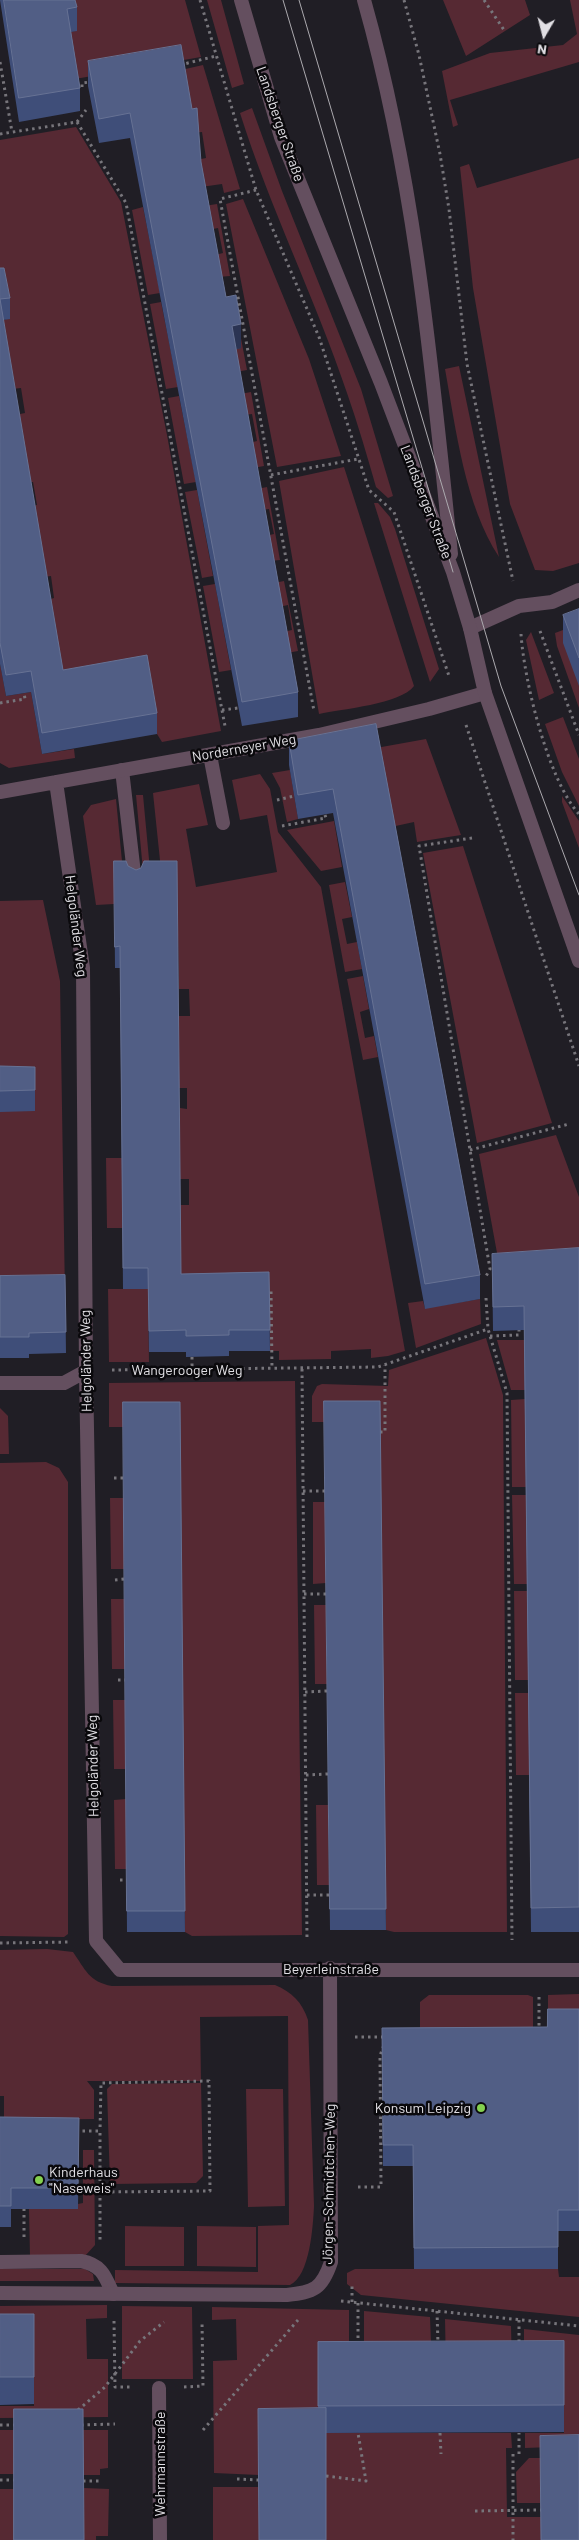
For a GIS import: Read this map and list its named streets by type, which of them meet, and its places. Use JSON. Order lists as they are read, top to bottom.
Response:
{
  "streets": {
    "street": [
      "Landsberger Straße",
      "Norderneyer Weg",
      "Helgoländer Weg",
      "Beyerleinstraße",
      "Jörgen-Schmidtchen-Weg",
      "Wehrmannstraße"
    ],
    "path": ["Wangerooger Weg"]
  },
  "crossings": [
    ["Norderneyer Weg", "Helgoländer Weg"],
    ["Helgoländer Weg", "Wangerooger Weg"],
    ["Helgoländer Weg", "Beyerleinstraße"],
    ["Beyerleinstraße", "Jörgen-Schmidtchen-Weg"]
  ],
  "places": ["Konsum Leipzig", "Kinderhaus \"Naseweis\""],
  "north": "bottom"
}
